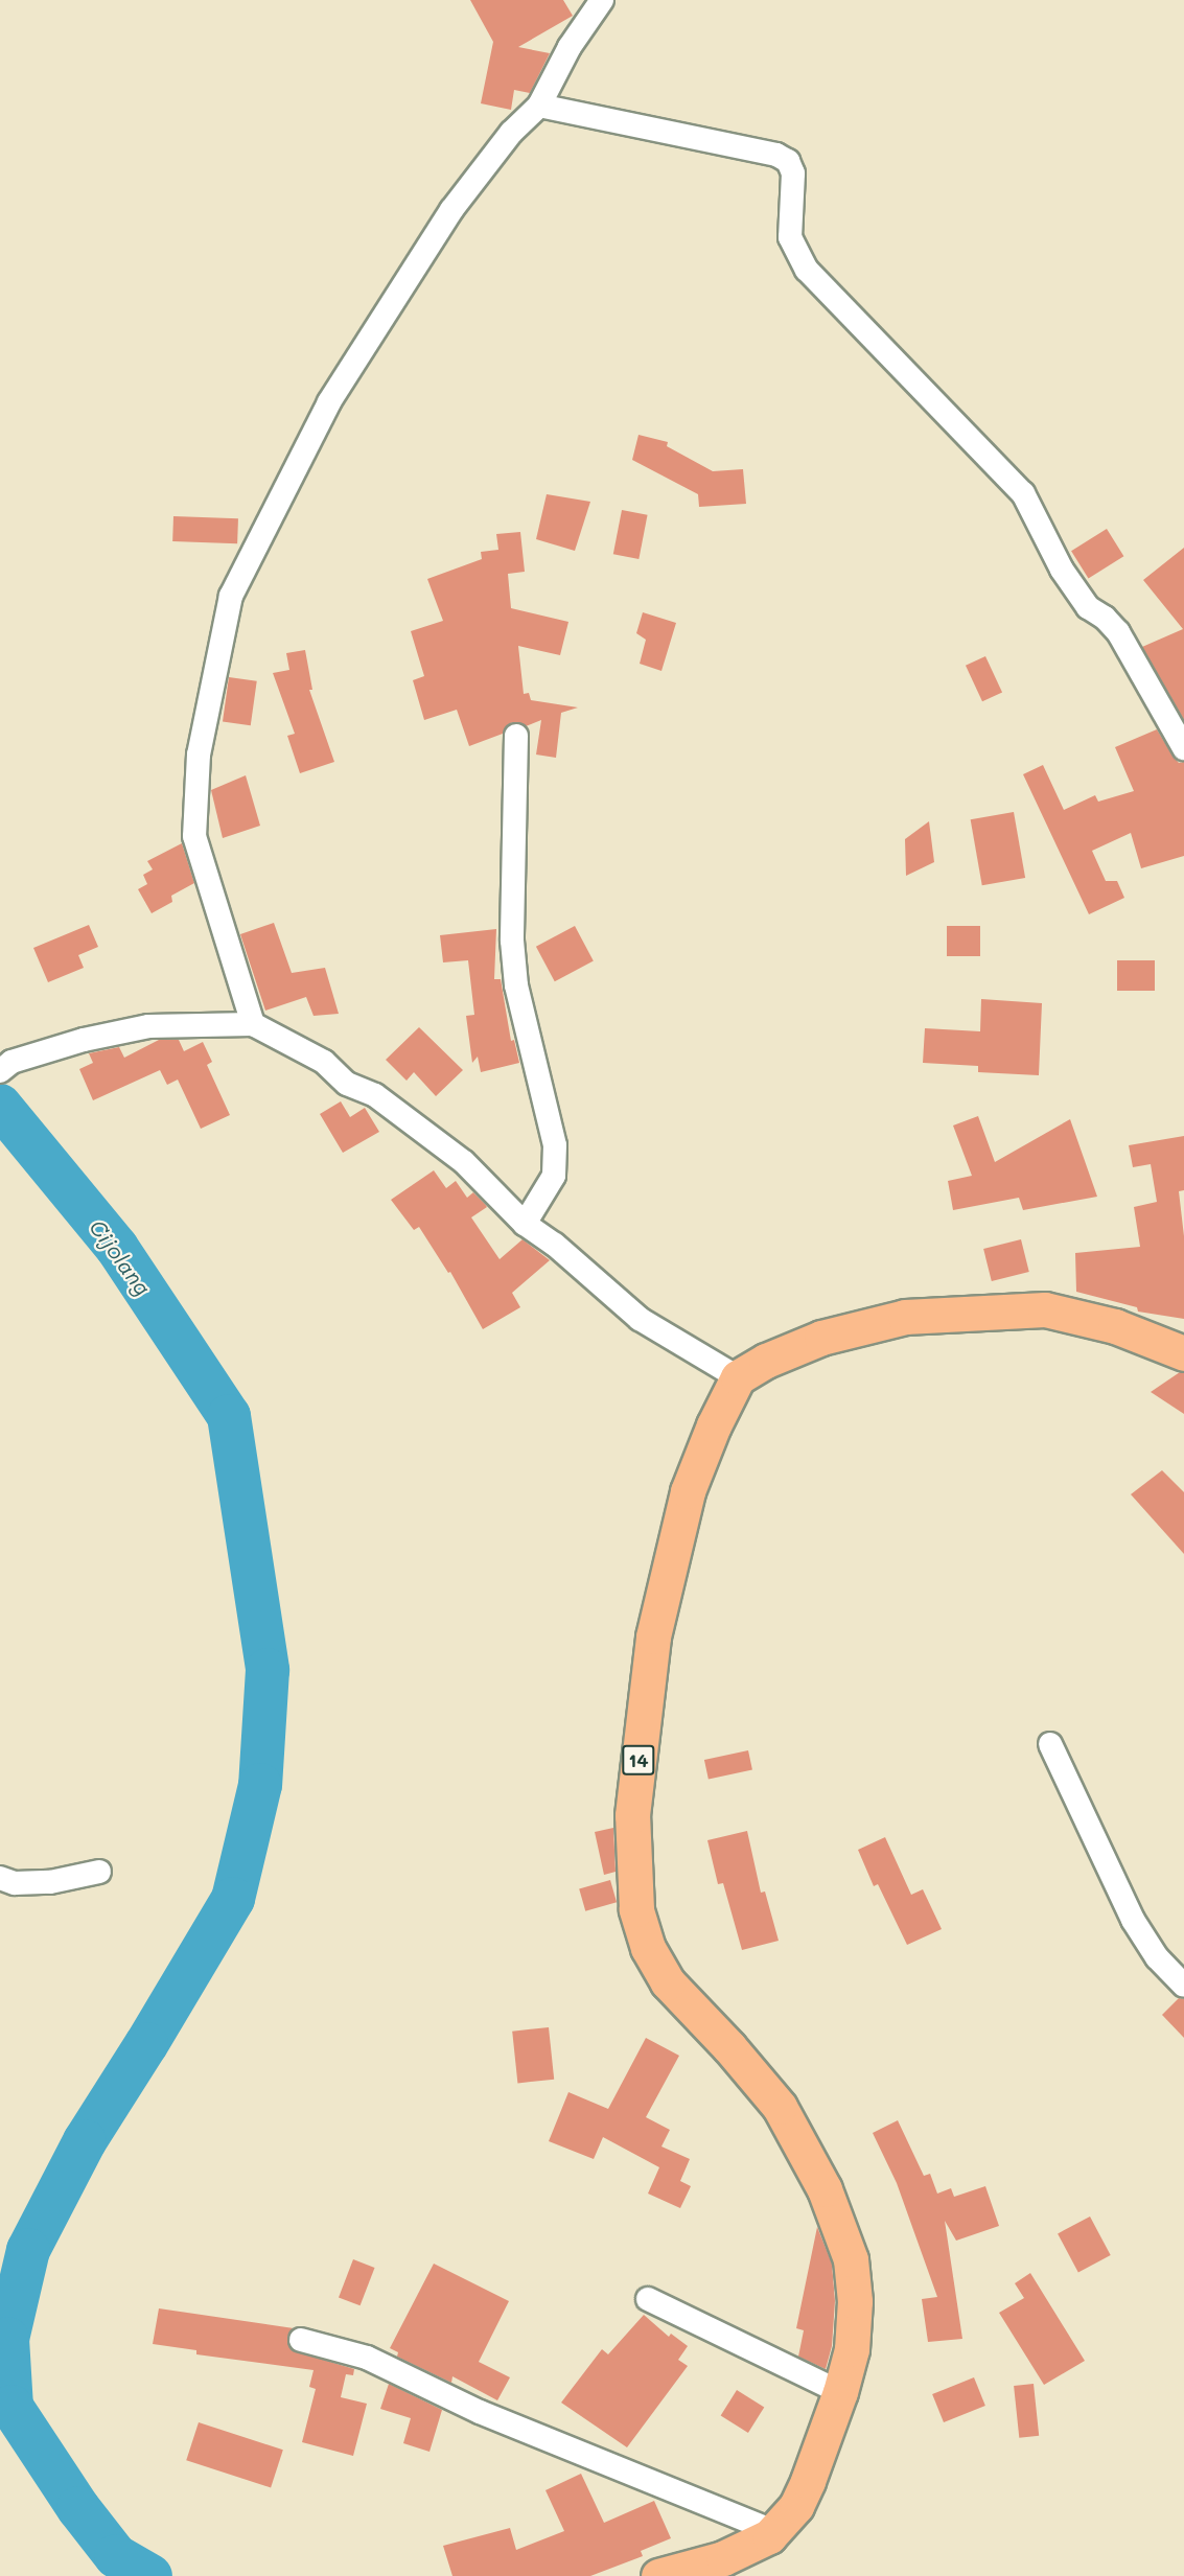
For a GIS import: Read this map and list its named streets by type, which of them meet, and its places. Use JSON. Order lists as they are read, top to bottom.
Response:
{
  "streets": {
    "highway": ["14"]
  },
  "water": ["Cijolang"]
}
